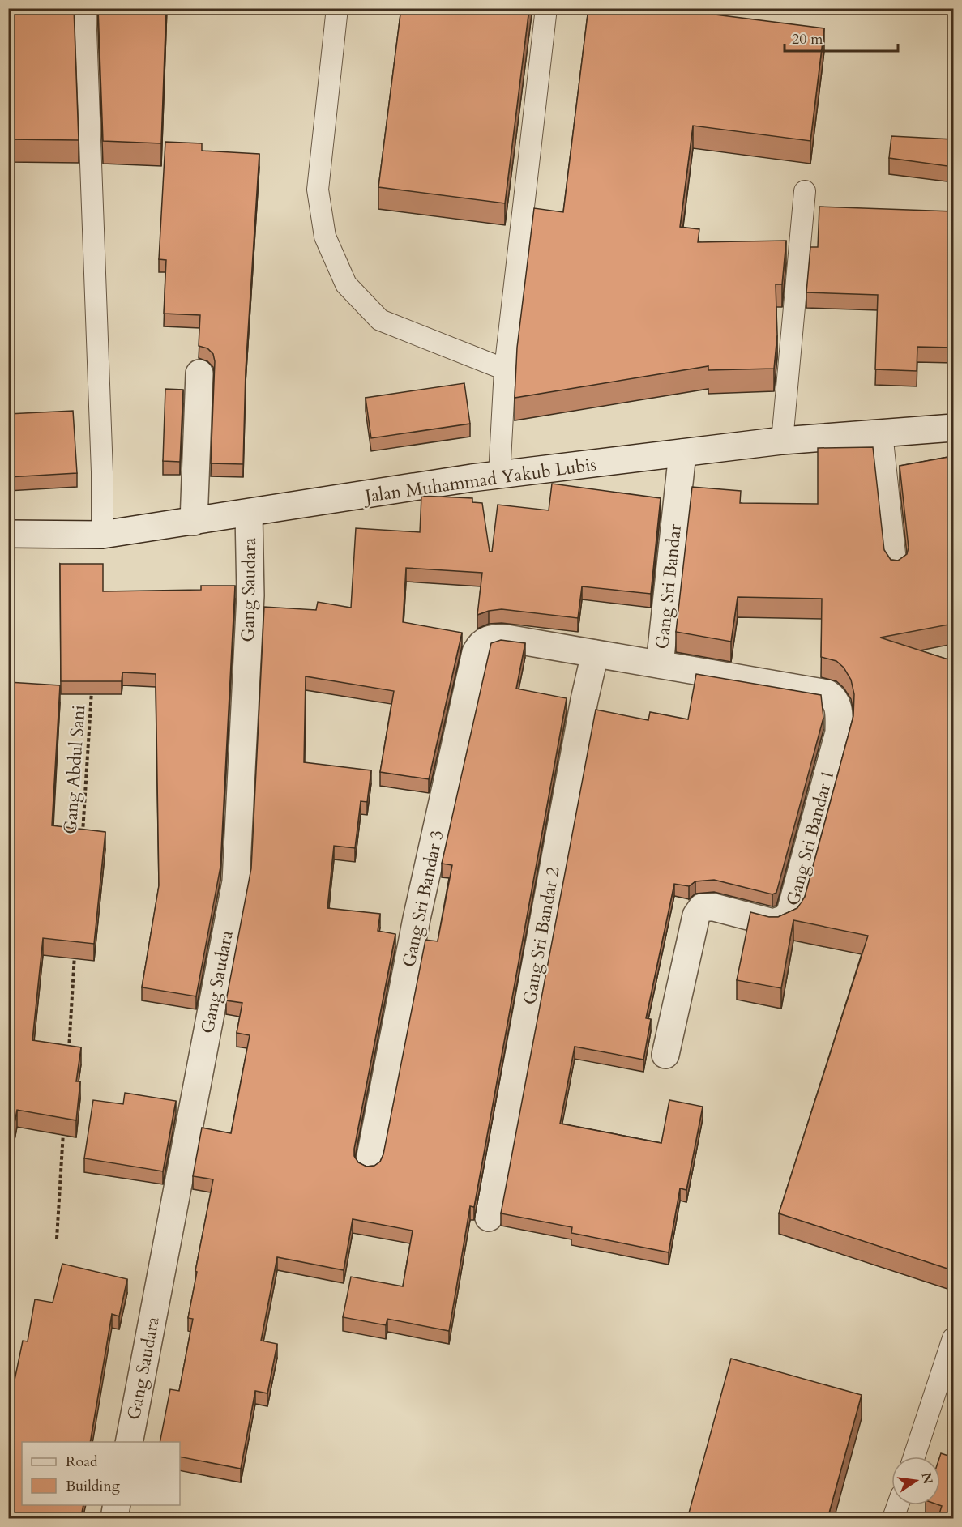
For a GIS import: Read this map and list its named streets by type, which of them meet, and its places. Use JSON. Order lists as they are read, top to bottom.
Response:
{
  "streets": {
    "street": [
      "Jalan Muhammad Yakub Lubis",
      "Gang Sri Bandar",
      "Gang Saudara",
      "Gang Sri Bandar 1",
      "Gang Sri Bandar 3",
      "Gang Sri Bandar 2"
    ],
    "path": ["Gang Abdul Sani"]
  },
  "crossings": [
    ["Jalan Muhammad Yakub Lubis", "Gang Sri Bandar"],
    ["Jalan Muhammad Yakub Lubis", "Gang Saudara"],
    ["Gang Sri Bandar", "Gang Sri Bandar 1"],
    ["Gang Sri Bandar", "Gang Sri Bandar 3"],
    ["Gang Sri Bandar", "Gang Sri Bandar 2"]
  ],
  "legend": ["Road", "Building"],
  "scale_bar": "20 m",
  "north": "right"
}
